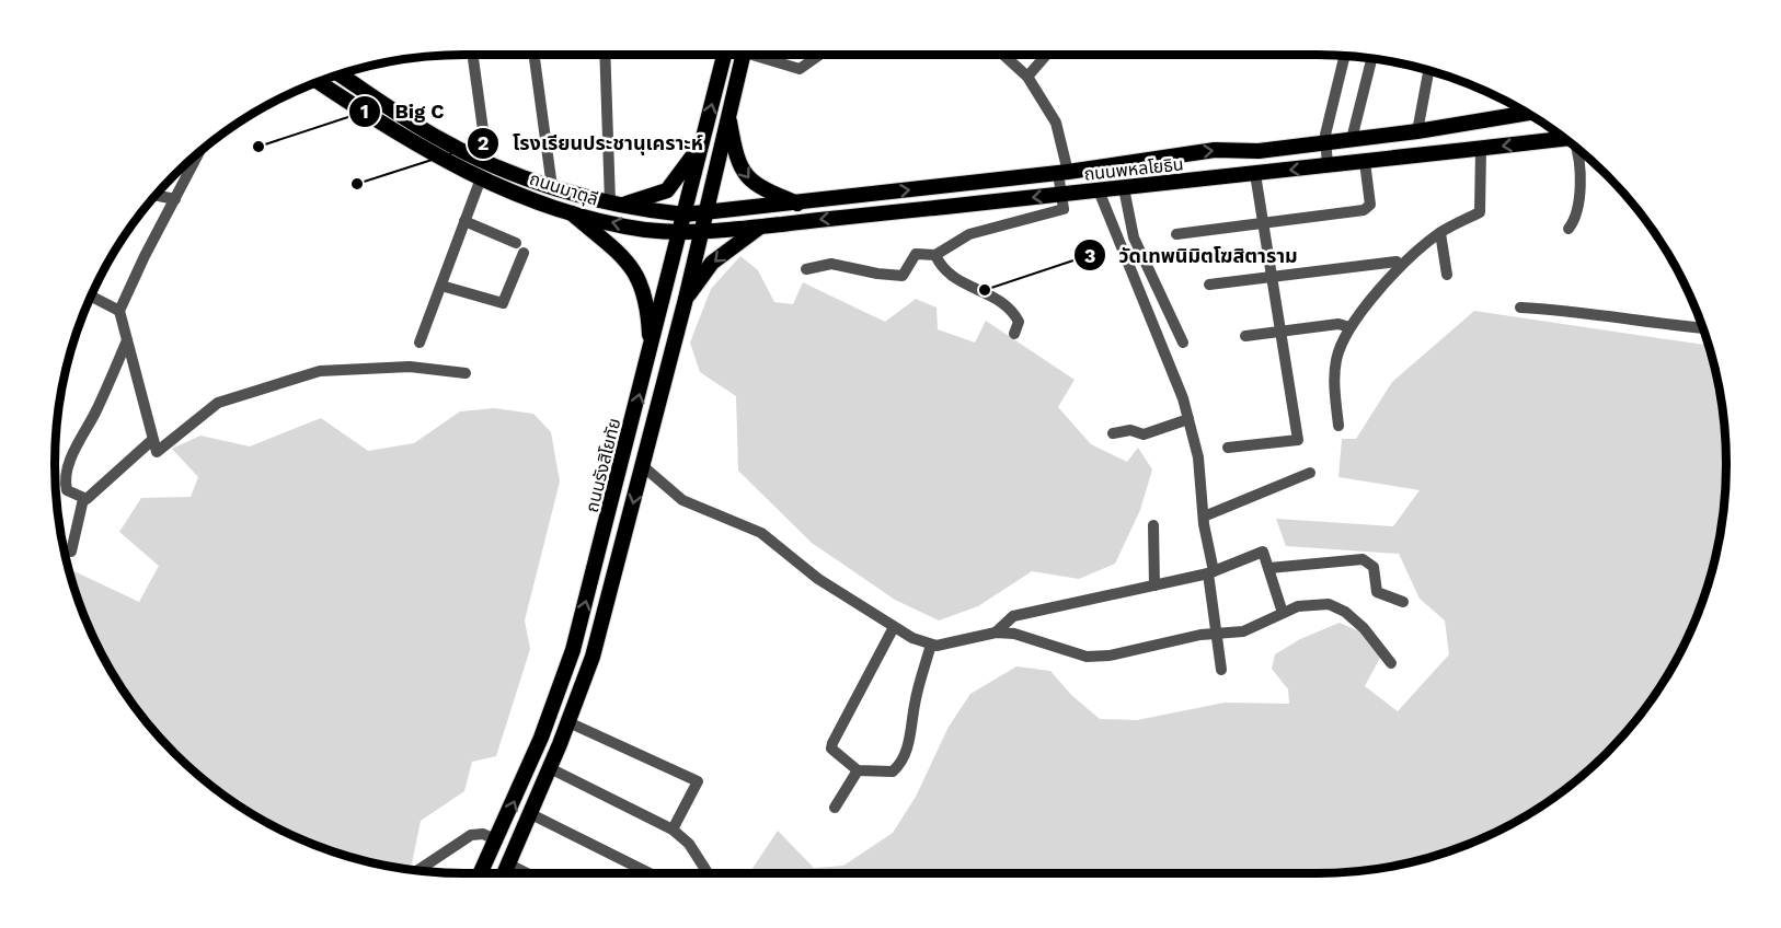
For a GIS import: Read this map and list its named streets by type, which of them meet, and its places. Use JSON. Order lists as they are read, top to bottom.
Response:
{
  "streets": {
    "main road": ["ถนนพหลโยธิน", "ถนนมาตุลี", "ถนนรังสิโยทัย"]
  },
  "crossings": [
    ["ถนนพหลโยธิน", "ถนนมาตุลี"],
    ["ถนนมาตุลี", "ถนนรังสิโยทัย"]
  ],
  "places": ["Big C", "โรงเรียนประชานุเคราะห์", "วัดเทพนิมิตโฆสิตาราม"]
}
